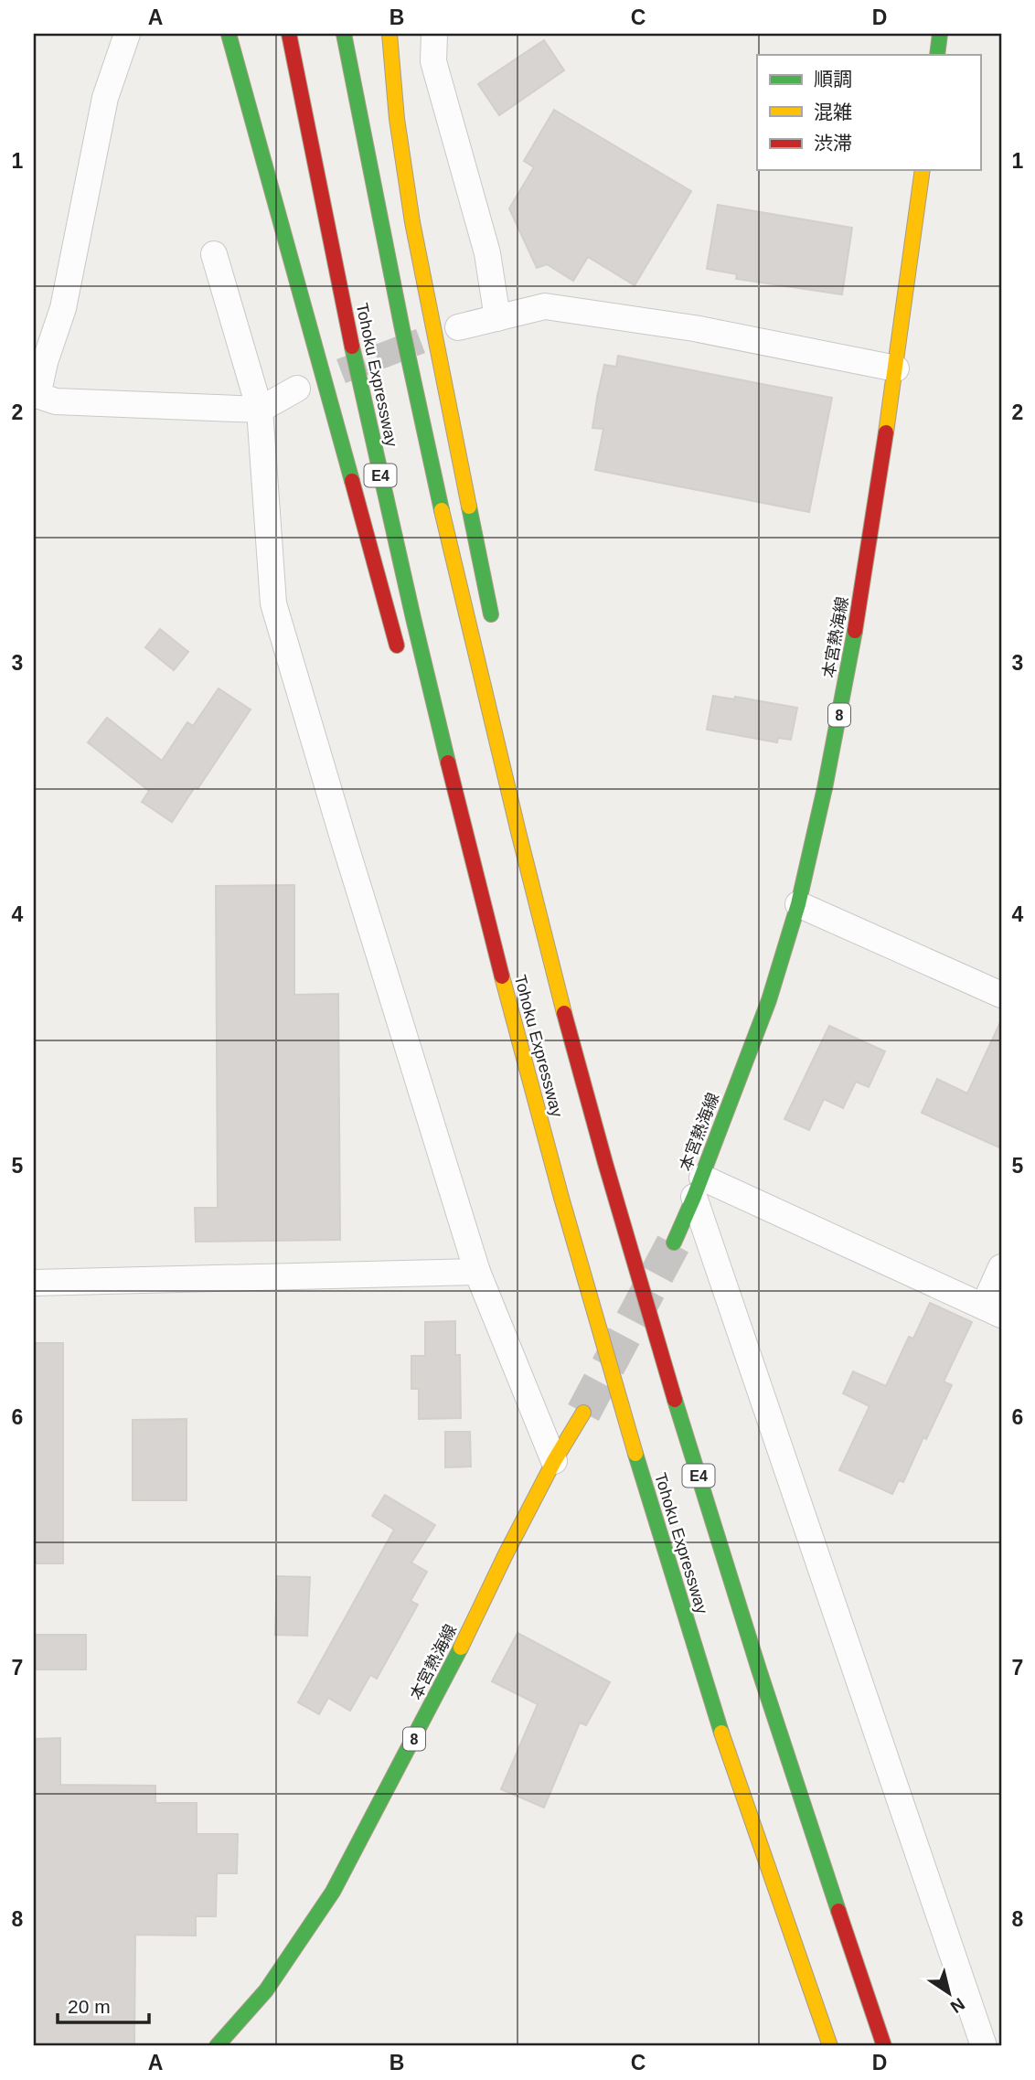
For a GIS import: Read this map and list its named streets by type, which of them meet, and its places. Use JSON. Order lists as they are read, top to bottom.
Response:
{
  "streets": {
    "main road": [
      "Tohoku Expressway",
      "E4",
      "本宮熱海線",
      "8"
    ]
  },
  "legend": ["順調", "混雑", "渋滞"],
  "scale_bar": "20 m",
  "north": "bottom right",
  "grid": {
    "columns": [
      "A",
      "B",
      "C",
      "D"
    ],
    "rows": [
      "1",
      "2",
      "3",
      "4",
      "5",
      "6",
      "7",
      "8"
    ]
  }
}
